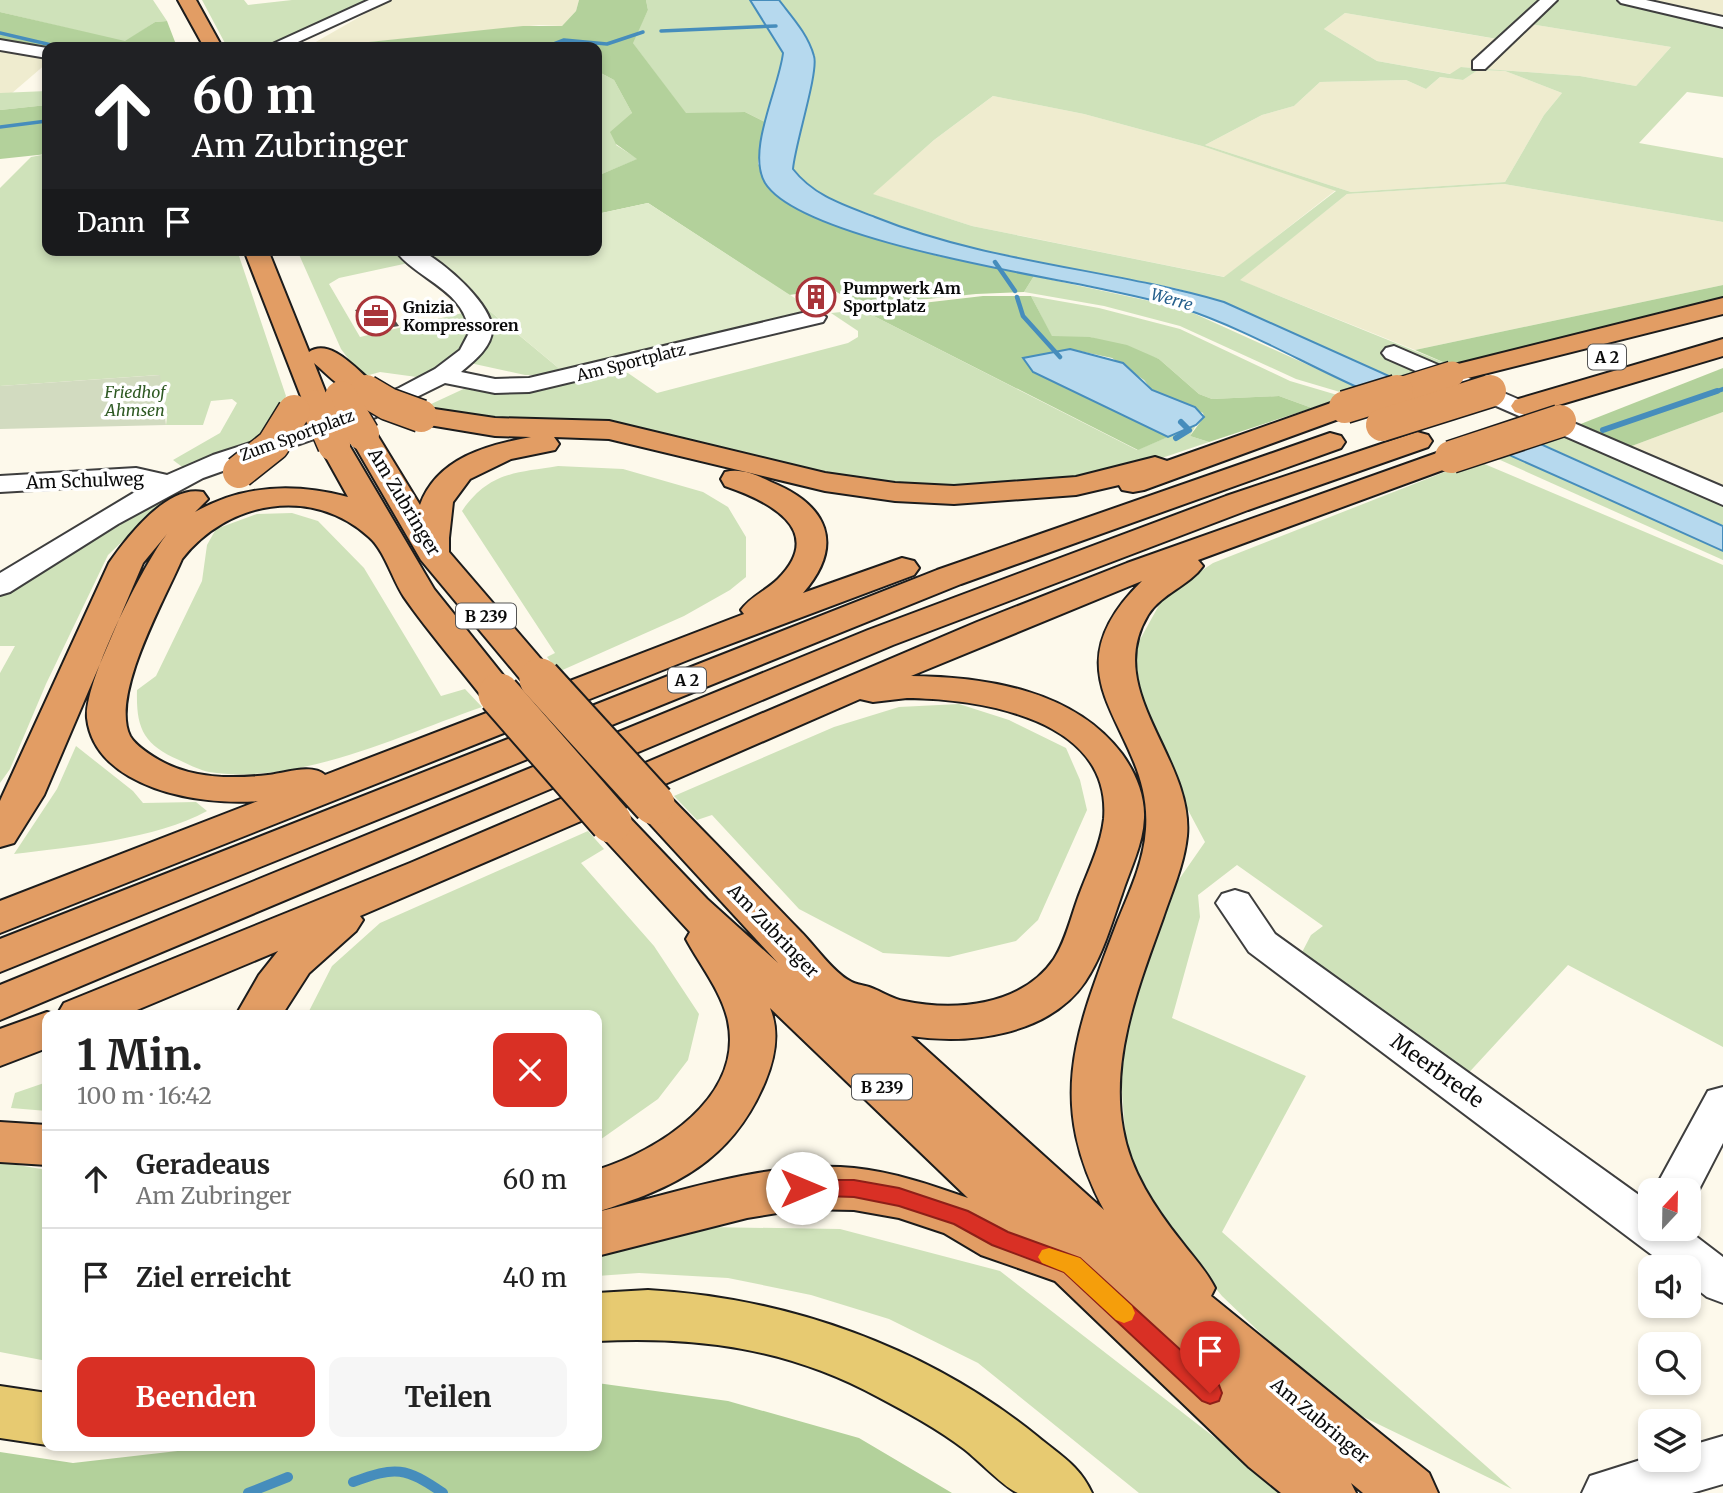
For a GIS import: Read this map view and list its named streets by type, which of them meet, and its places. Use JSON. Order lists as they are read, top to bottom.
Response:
{
  "streets": {
    "highway": ["A 2", "Am Zubringer", "B 239"],
    "street": [
      "Am Sportplatz",
      "Zum Sportplatz",
      "Am Schulweg",
      "Meerbrede"
    ]
  },
  "crossings": [
    ["Am Sportplatz", "Zum Sportplatz"],
    ["Zum Sportplatz", "Am Schulweg"]
  ],
  "water": ["Werre"],
  "parks": ["Friedhof Ahmsen"],
  "places": {
    "building": ["Pumpwerk Am Sportplatz"],
    "office": ["Gnizia Kompressoren"]
  },
  "north": "top",
  "page": {
    "turn": ["60 m", "Am Zubringer"],
    "then": "Dann",
    "heading": ["1 Min.", "100 m · 16:42"],
    "list": [
      {
        "name": "Geradeaus",
        "note": "Am Zubringer",
        "value": "60 m"
      },
      {
        "name": "Ziel erreicht",
        "value": "40 m"
      }
    ],
    "buttons": ["Beenden", "Teilen"]
  }
}
